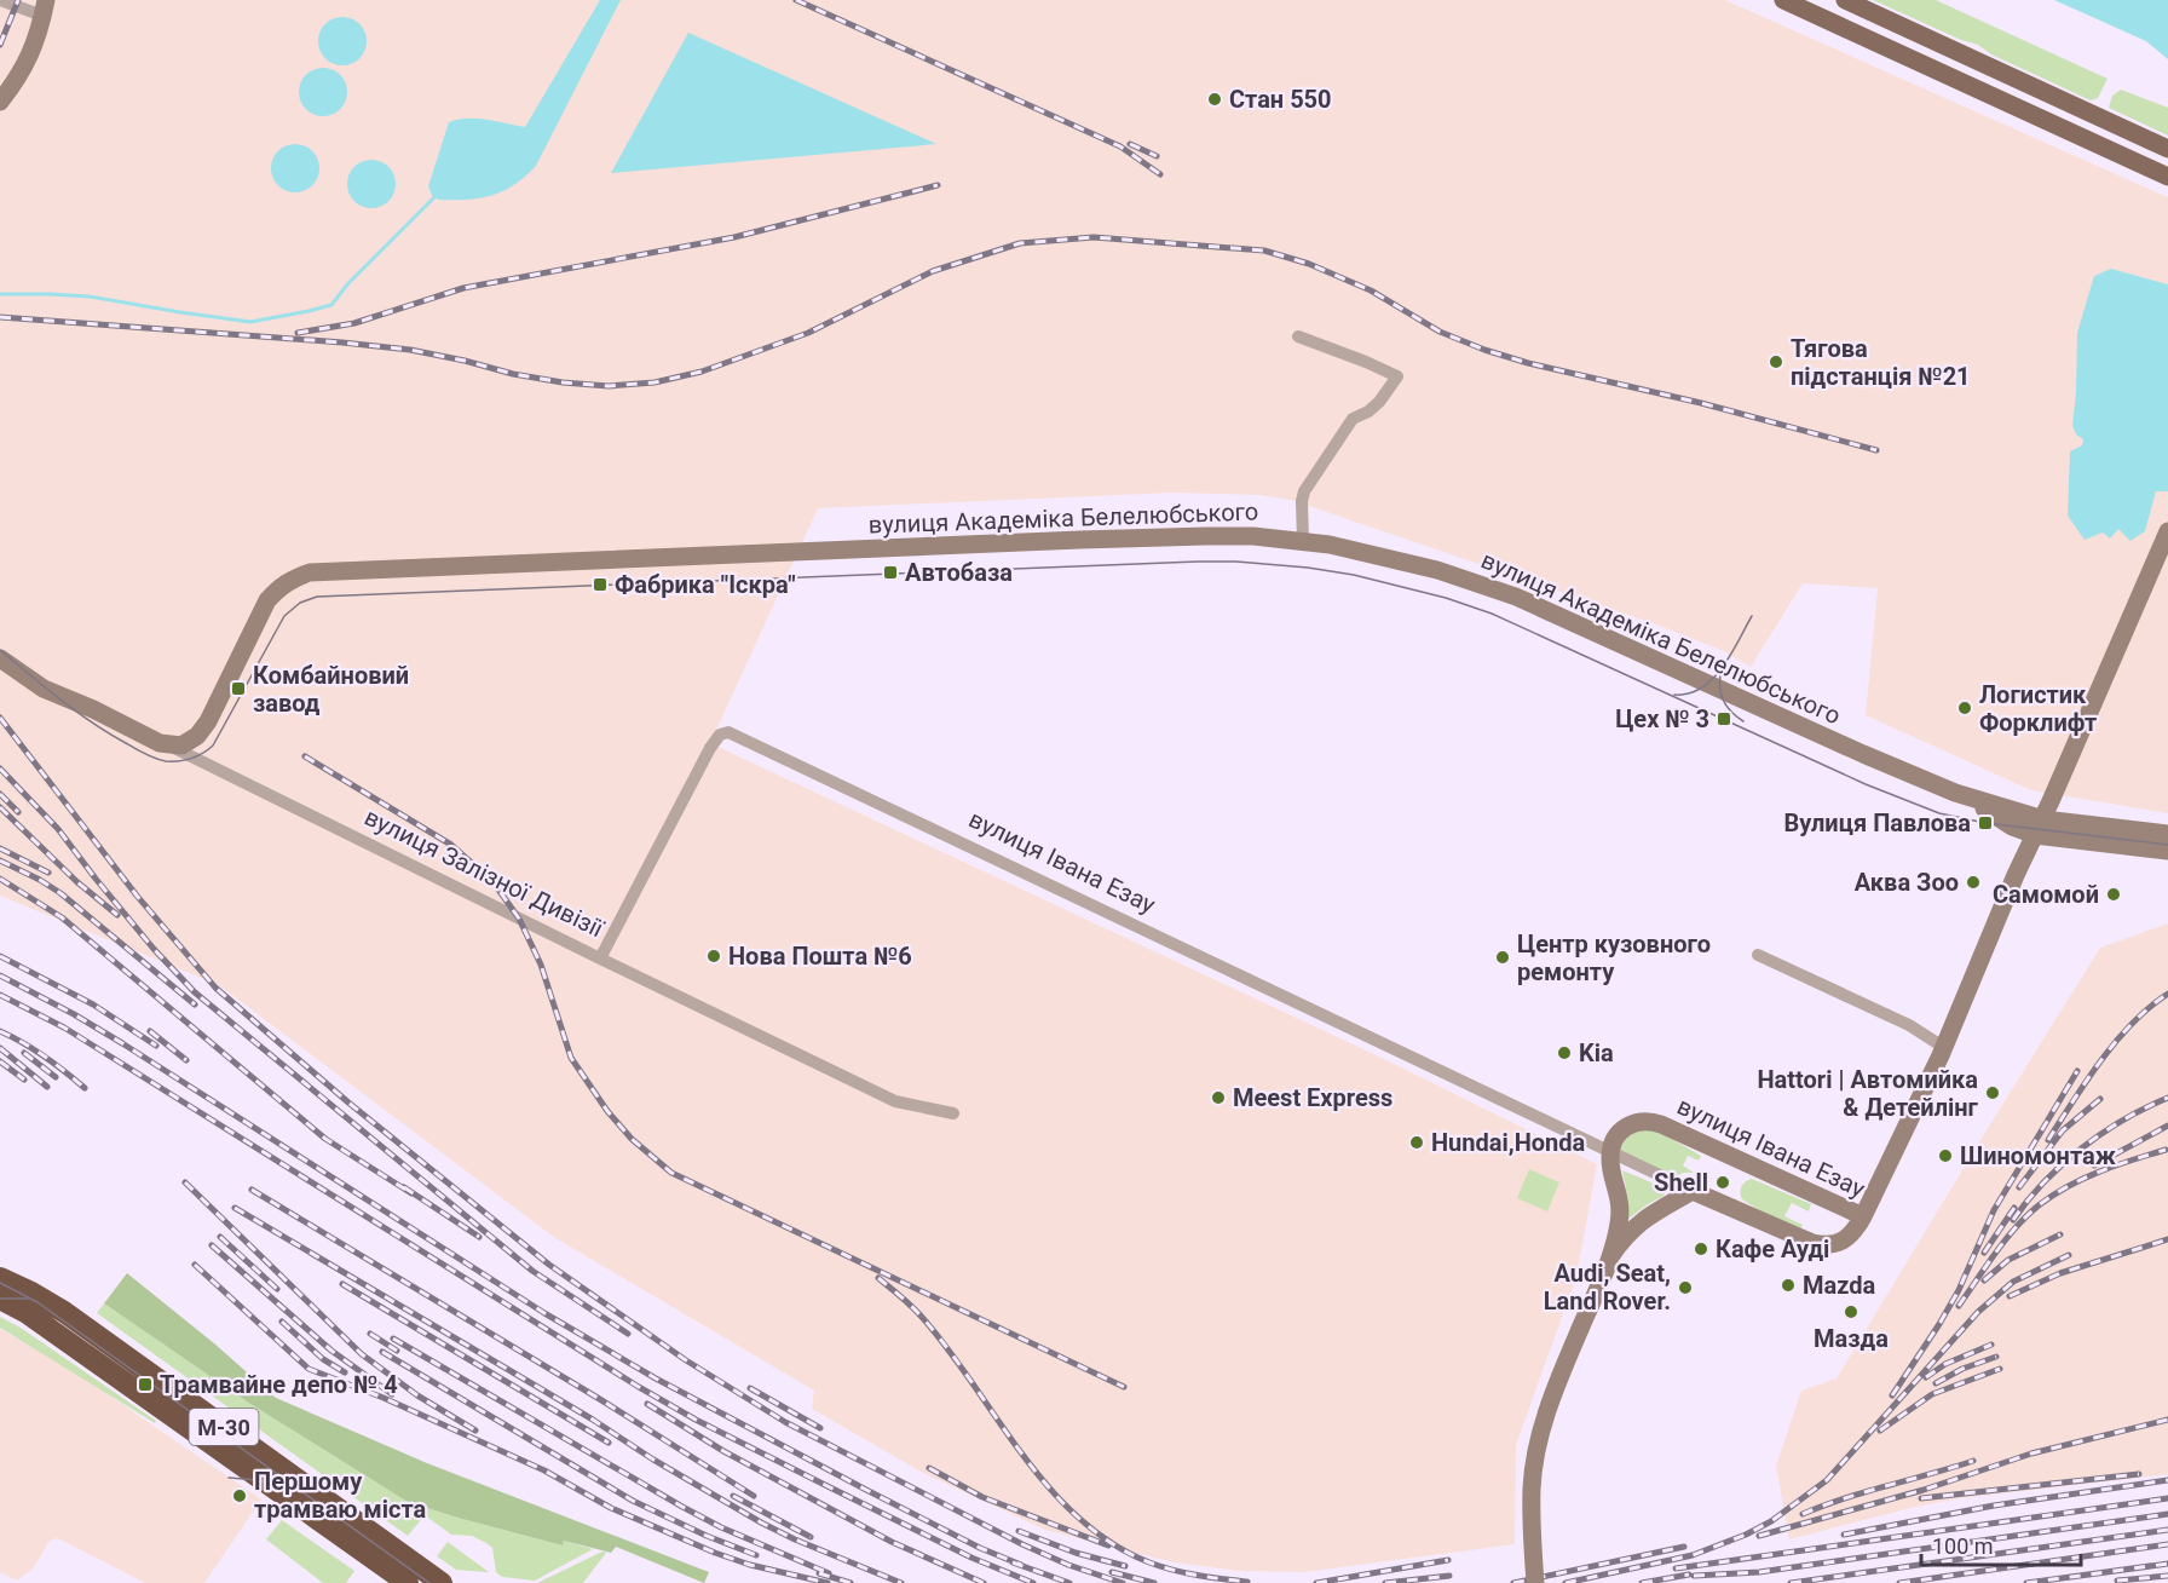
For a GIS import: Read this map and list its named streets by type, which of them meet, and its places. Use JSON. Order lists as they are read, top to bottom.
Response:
{
  "streets": {
    "highway": ["М-30"],
    "street": ["вулиця Академіка Белелюбського", "вулиця Івана Езау", "вулиця Залізної Дивізії"]
  },
  "crossings": [
    ["вулиця Академіка Белелюбського", "вулиця Залізної Дивізії"],
    ["вулиця Івана Езау", "вулиця Залізної Дивізії"]
  ],
  "places": {
    "other": [
      "Стан 550",
      "Тягова пiдстанцiя №21",
      "Логистик Форклифт",
      "Аква Зоо",
      "Самомой",
      "Нова Пошта №6",
      "Центр кузовного ремонту",
      "Kia",
      "Hattori | Автомийка & Детейлінг",
      "Meest Express",
      "Hundai,Honda",
      "Шиномонтаж",
      "Shell",
      "Кафе Ауді",
      "Mazda",
      "Audi, Seat, Land Rover.",
      "Мазда",
      "Першому трамваю міста"
    ],
    "transit": [
      "Автобаза",
      "Фабрика \"Іскра\"",
      "Комбайновий завод",
      "Цех № 3",
      "Вулиця Павлова",
      "Трамвайне депо № 4"
    ]
  },
  "scale_bar": "100 m"
}
